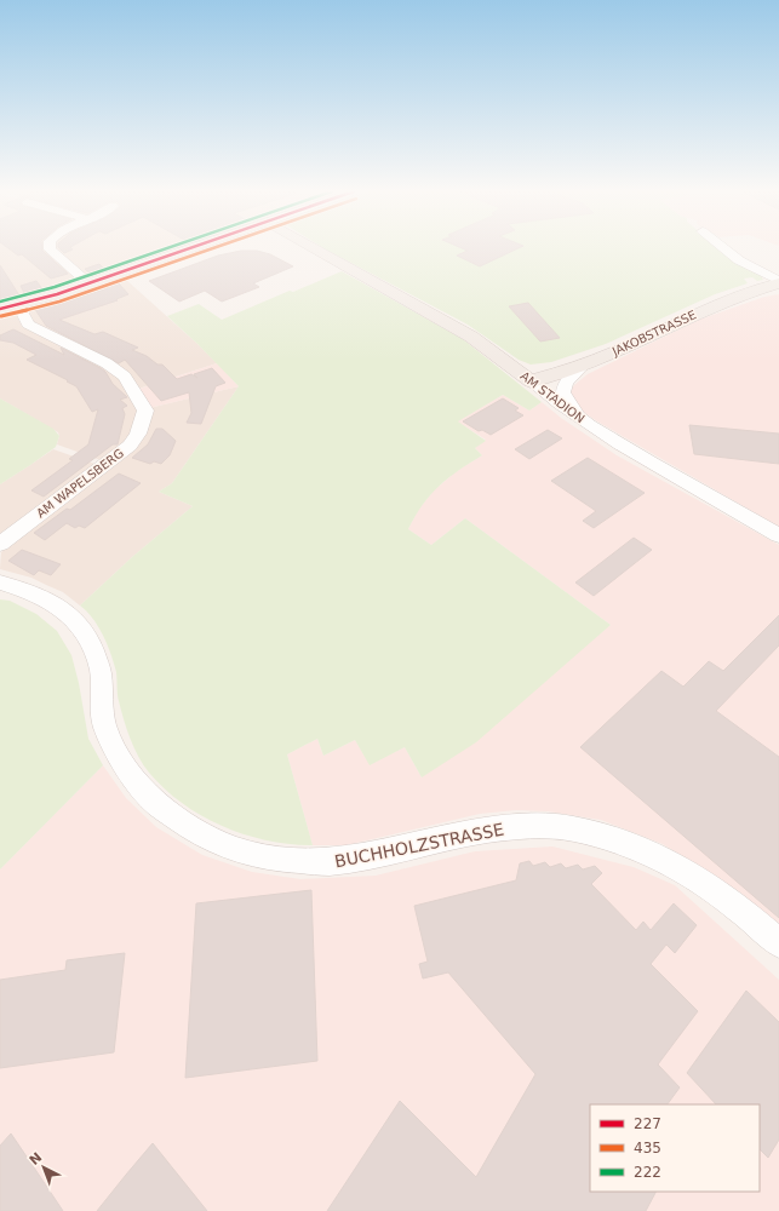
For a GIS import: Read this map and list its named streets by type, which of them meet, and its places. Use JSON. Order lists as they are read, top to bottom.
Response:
{
  "streets": {
    "main road": ["JAKOBSTRASSE", "AM STADION"],
    "street": ["AM WAPELSBERG", "BUCHHOLZSTRASSE"]
  },
  "crossings": [
    ["JAKOBSTRASSE", "AM STADION"]
  ],
  "lines": ["transit line 227", "transit line 435", "transit line 222"],
  "legend": ["227", "435", "222"],
  "north": "top left"
}
